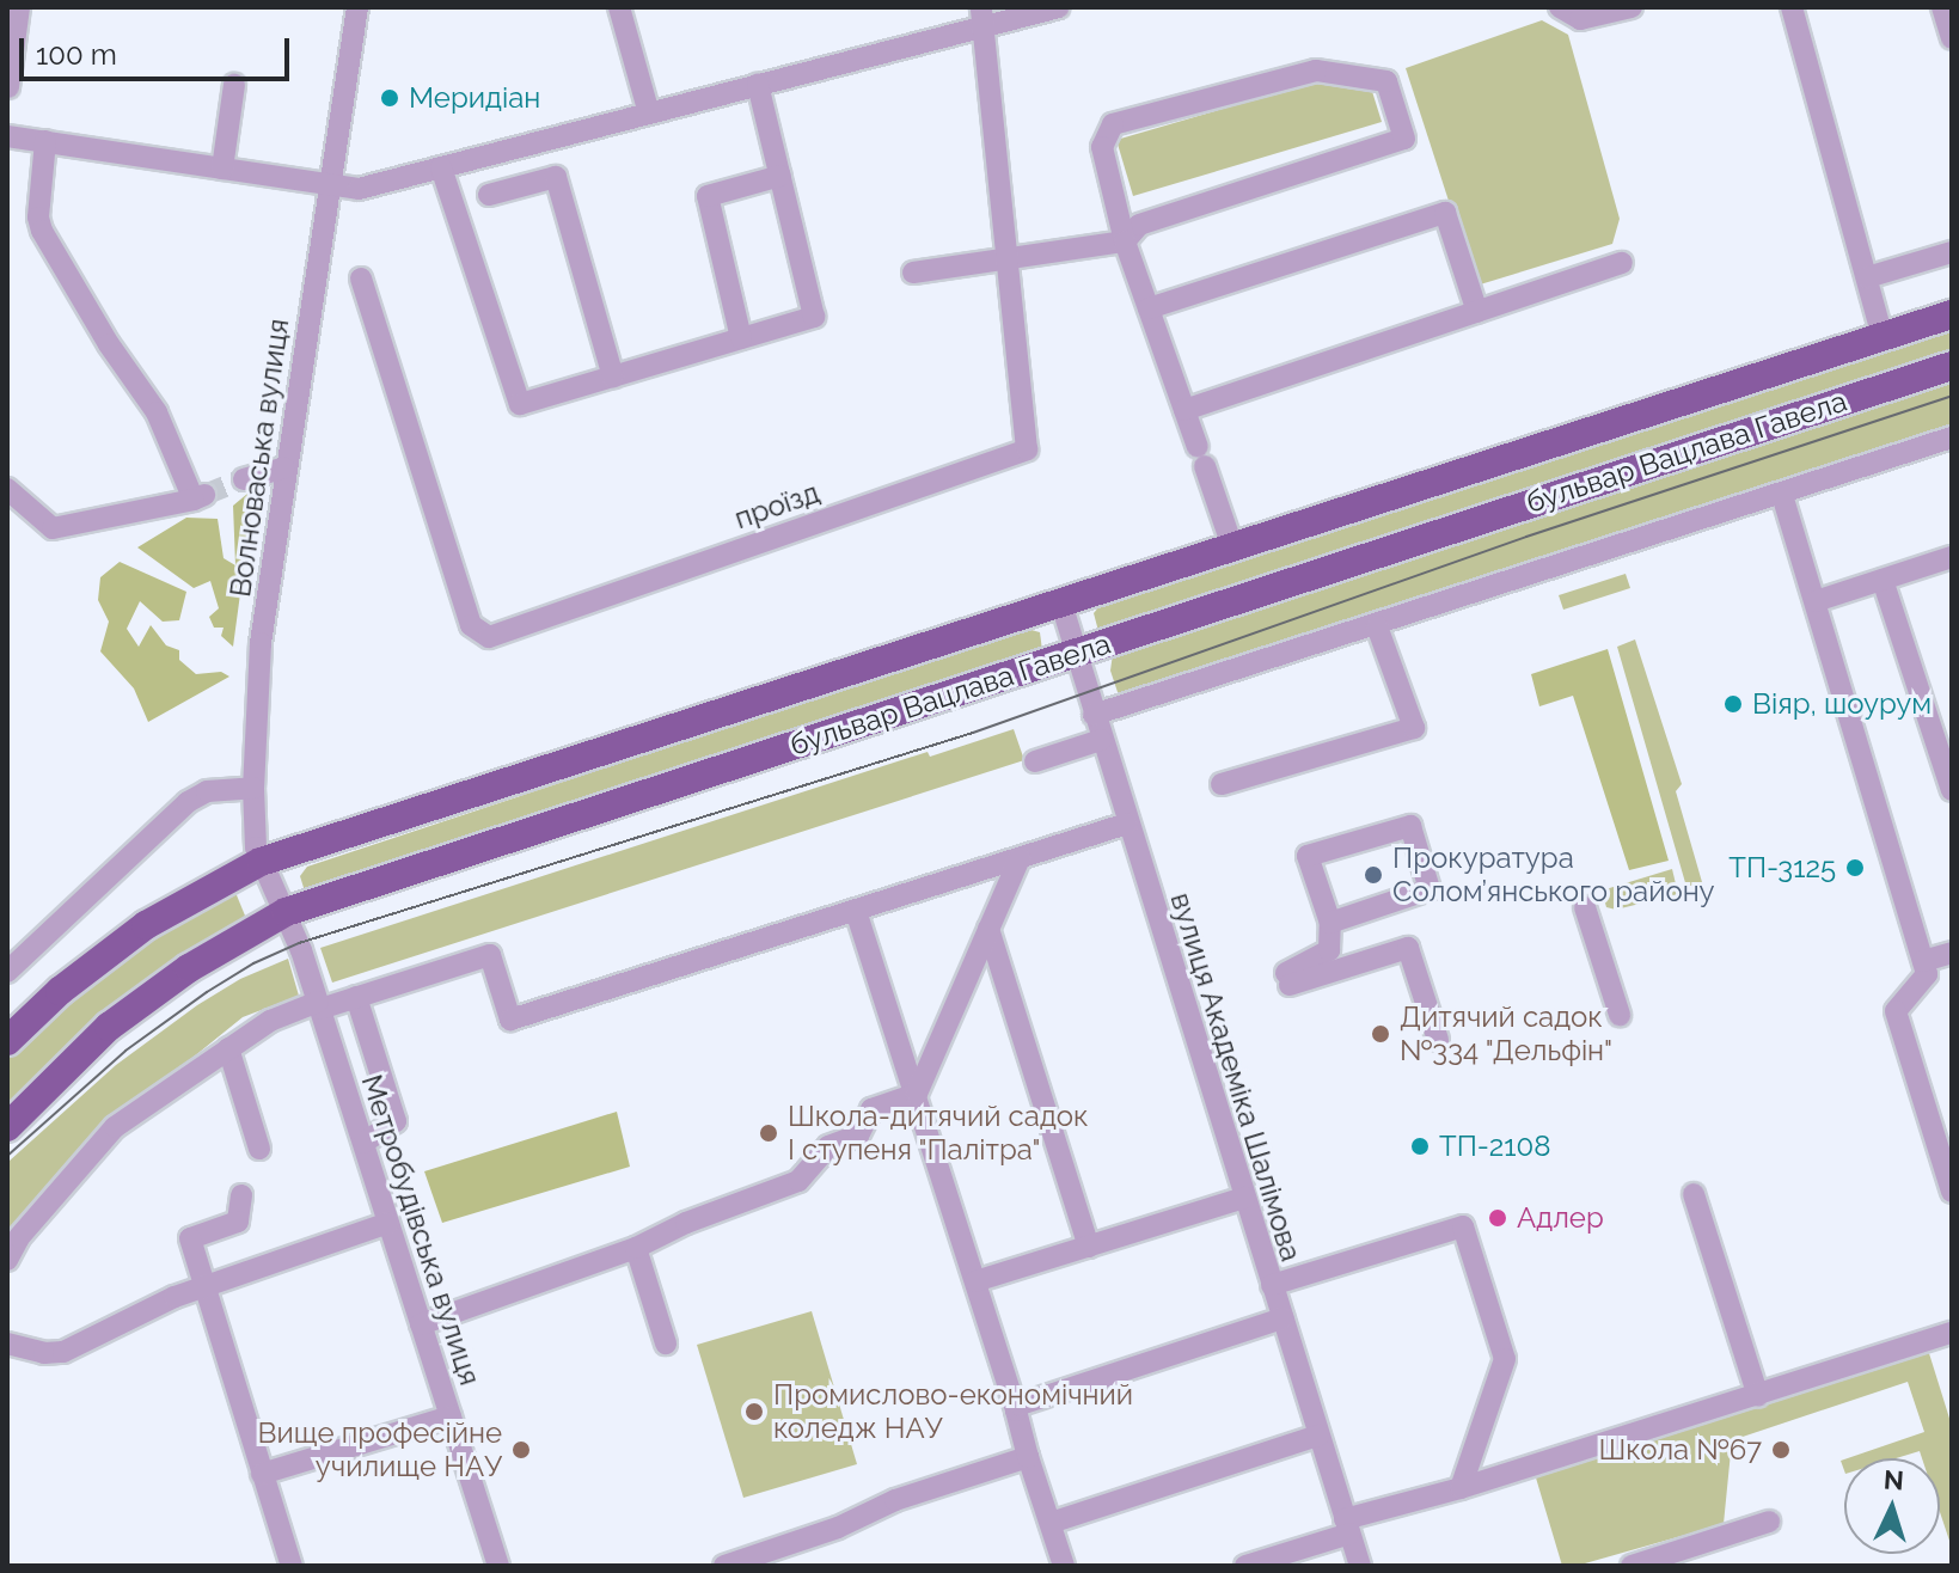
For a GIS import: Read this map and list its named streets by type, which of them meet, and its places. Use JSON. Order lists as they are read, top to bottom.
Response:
{
  "streets": {
    "main road": ["бульвар Вацлава Гавела"],
    "street": [
      "Волноваська вулиця",
      "проїзд",
      "вулиця Академіка Шалімова",
      "Метробудівська вулиця"
    ]
  },
  "crossings": [
    ["бульвар Вацлава Гавела", "Волноваська вулиця"],
    ["бульвар Вацлава Гавела", "вулиця Академіка Шалімова"],
    ["бульвар Вацлава Гавела", "Метробудівська вулиця"],
    ["Волноваська вулиця", "Метробудівська вулиця"]
  ],
  "places": [
    "Меридіан",
    "Віяр, шоурум",
    "ТП-3125",
    "Прокуратура Солом’янського району",
    "Дитячий садок №334 \"Дельфін\"",
    "Школа-дитячий садок І ступеня \"Палітра\"",
    "ТП-2108",
    "Адлер",
    "Промислово-економічний коледж НАУ",
    "Вище професійне училище НАУ",
    "Школа №67"
  ],
  "scale_bar": "100 m",
  "north": "top"
}
